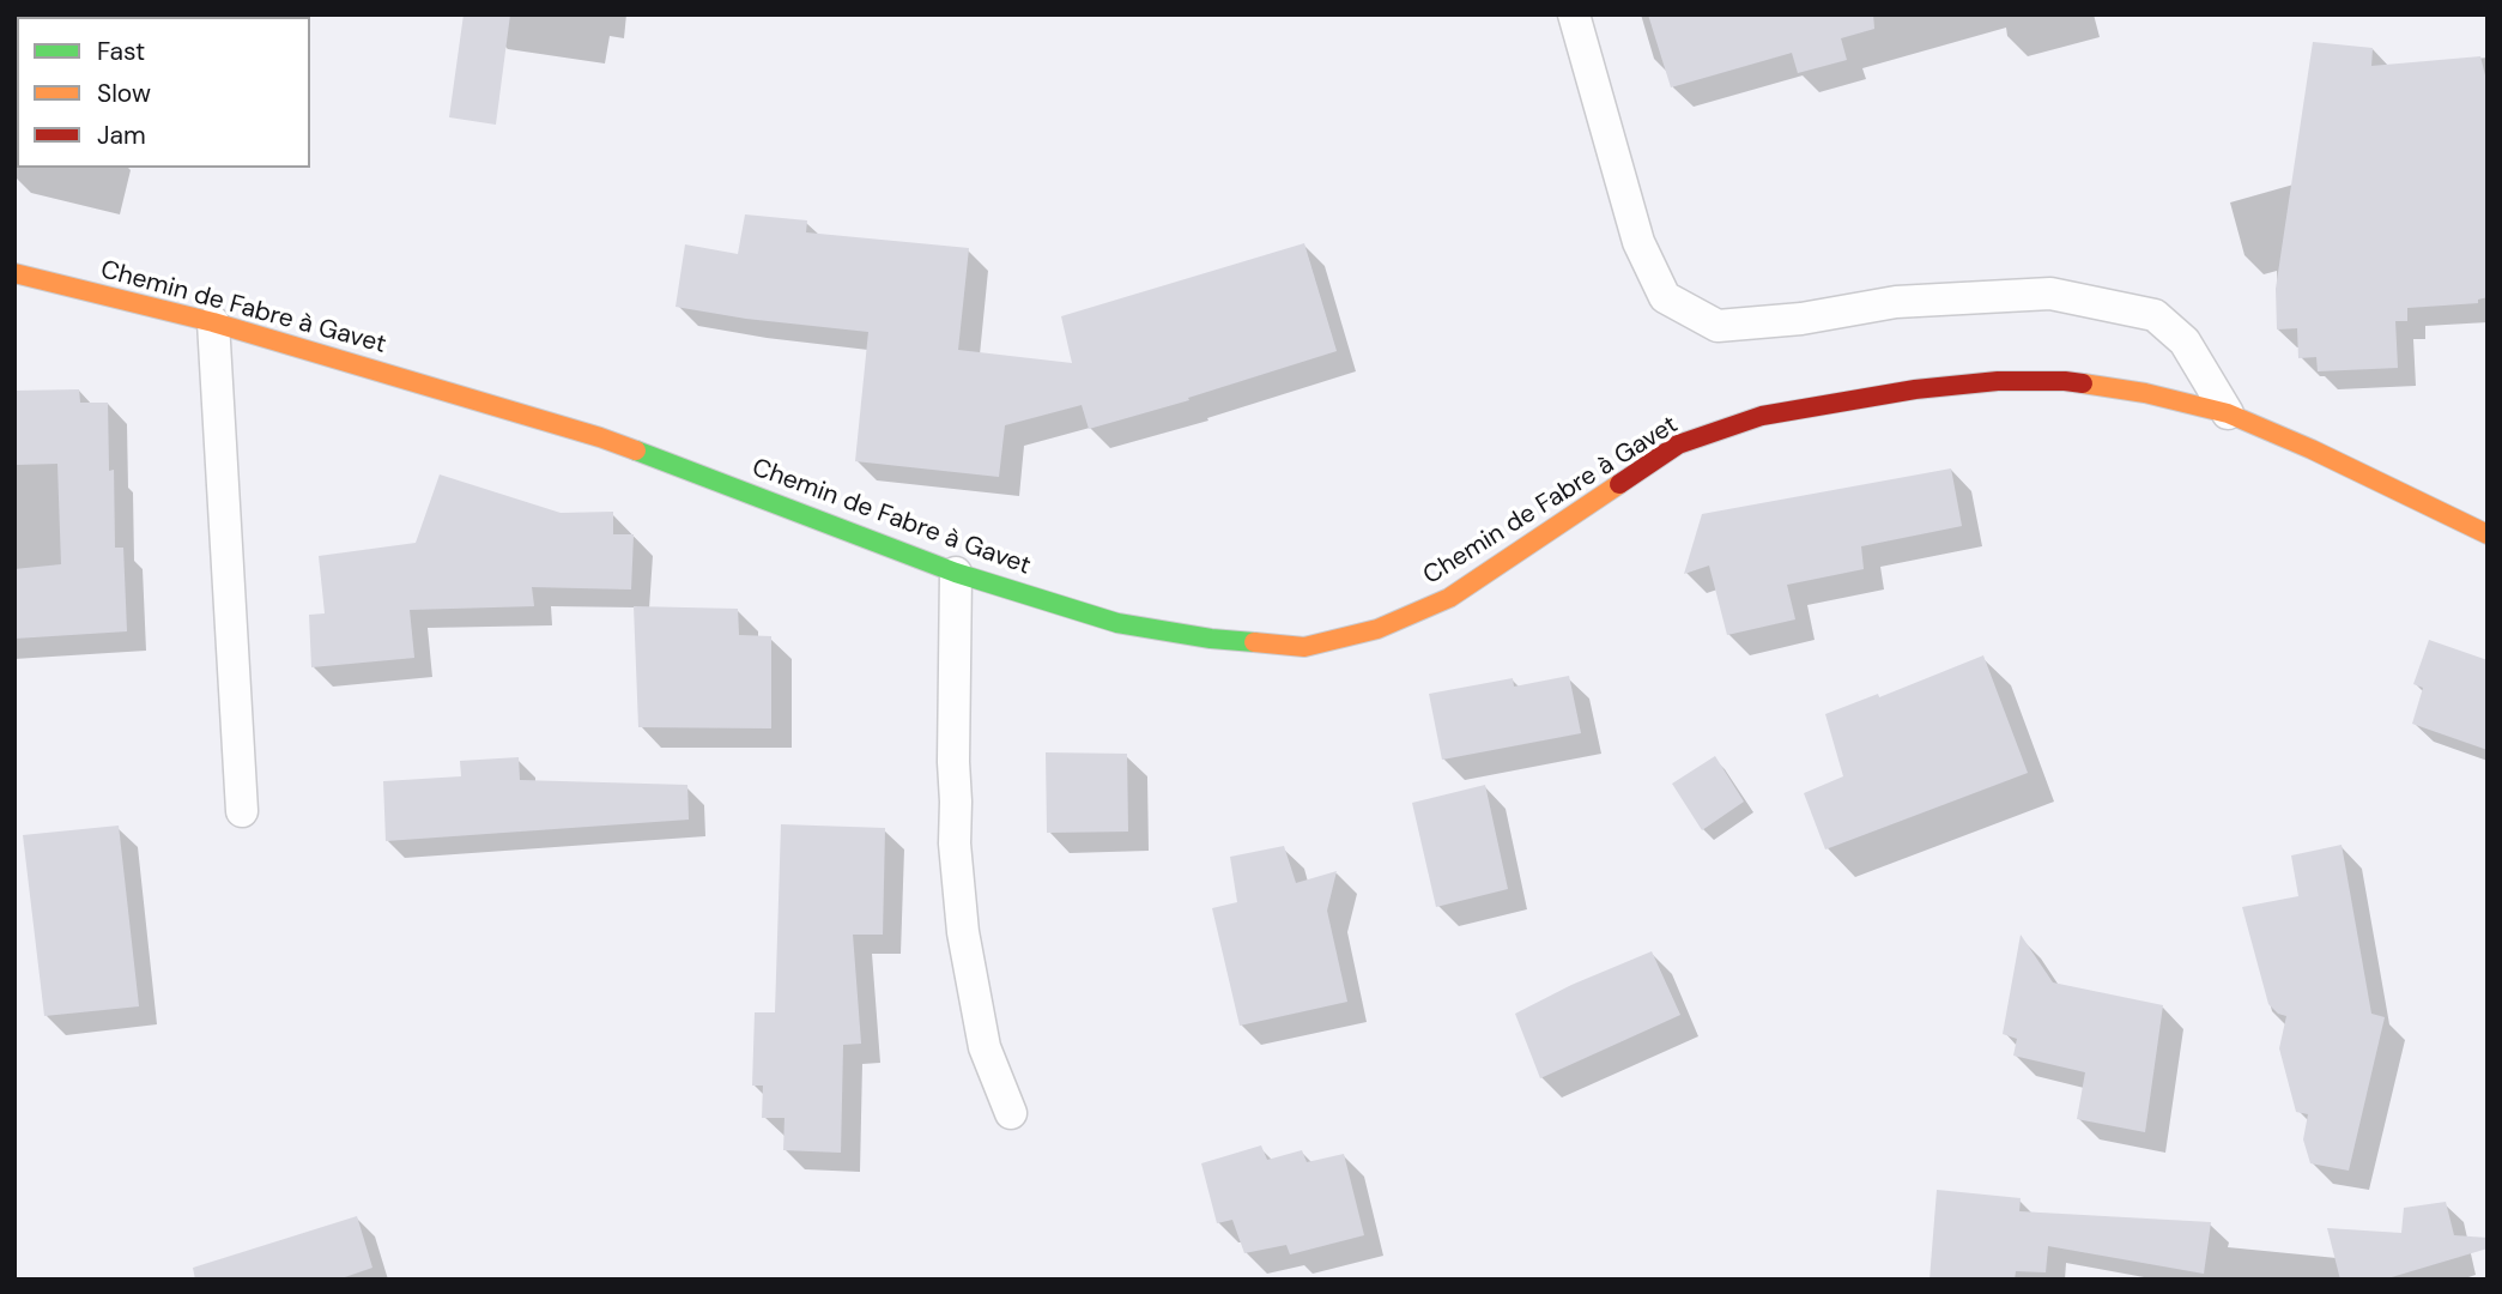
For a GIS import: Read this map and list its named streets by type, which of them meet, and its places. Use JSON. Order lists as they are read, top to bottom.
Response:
{
  "streets": {
    "street": ["Chemin de Fabre à Gavet"]
  },
  "legend": ["Fast", "Slow", "Jam"]
}
